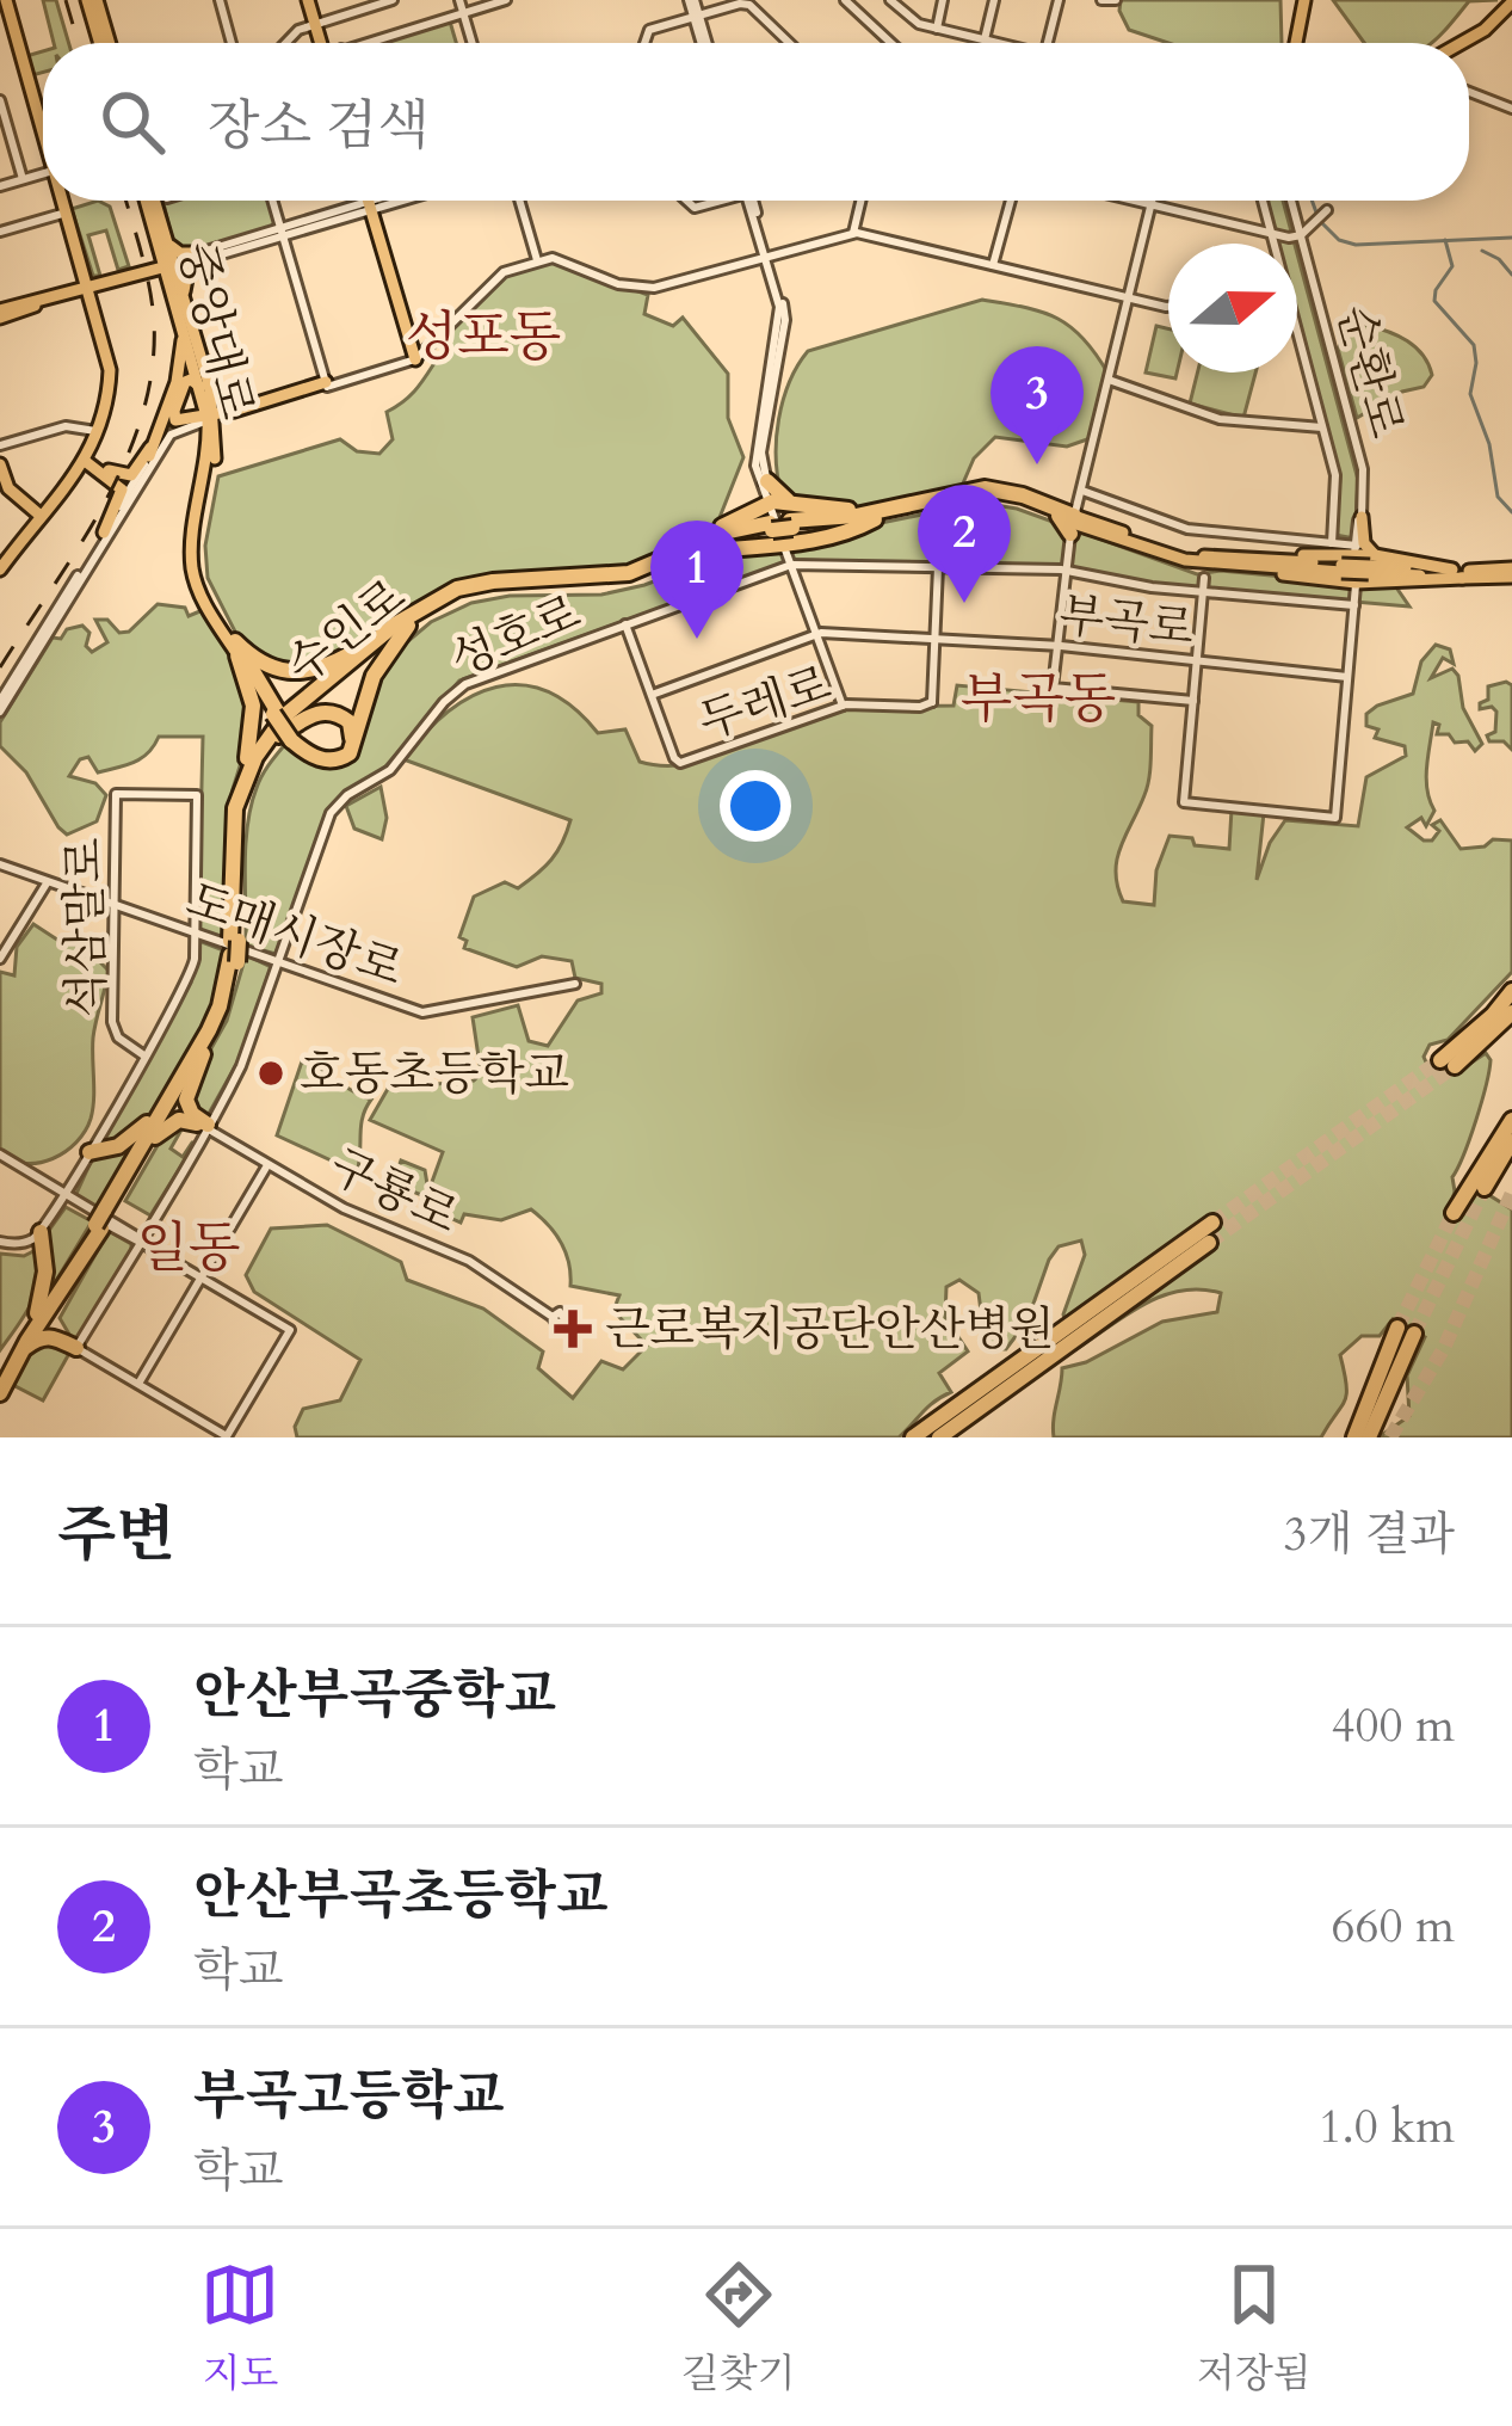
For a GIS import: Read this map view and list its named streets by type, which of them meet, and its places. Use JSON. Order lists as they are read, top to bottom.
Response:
{
  "streets": {
    "highway": ["수인로"],
    "main road": ["중앙대로"],
    "street": [
      "순환로",
      "부곡로",
      "성호로",
      "두레로",
      "석삼말로",
      "도매시장로",
      "구룡로"
    ]
  },
  "crossings": [
    ["순환로", "부곡로"],
    ["순환로", "수인로"],
    ["순환로", "성호로"],
    ["부곡로", "두레로"],
    ["수인로", "성호로"],
    ["성호로", "두레로"],
    ["성호로", "도매시장로"],
    ["성호로", "구룡로"],
    ["석삼말로", "도매시장로"]
  ],
  "districts": ["성포동", "부곡동", "일동"],
  "places": {
    "other": ["호동초등학교"],
    "health": ["근로복지공단안산병원"]
  },
  "north": "right",
  "page": {
    "search": "장소 검색",
    "pins": ["3", "2", "1"],
    "heading": ["주변", "3개 결과"],
    "list": [
      {
        "mark": "1",
        "name": "안산부곡중학교",
        "note": "학교",
        "value": "400 m"
      },
      {
        "mark": "2",
        "name": "안산부곡초등학교",
        "note": "학교",
        "value": "660 m"
      },
      {
        "mark": "3",
        "name": "부곡고등학교",
        "note": "학교",
        "value": "1.0 km"
      }
    ],
    "nav": ["지도", "길찾기", "저장됨"]
  }
}
